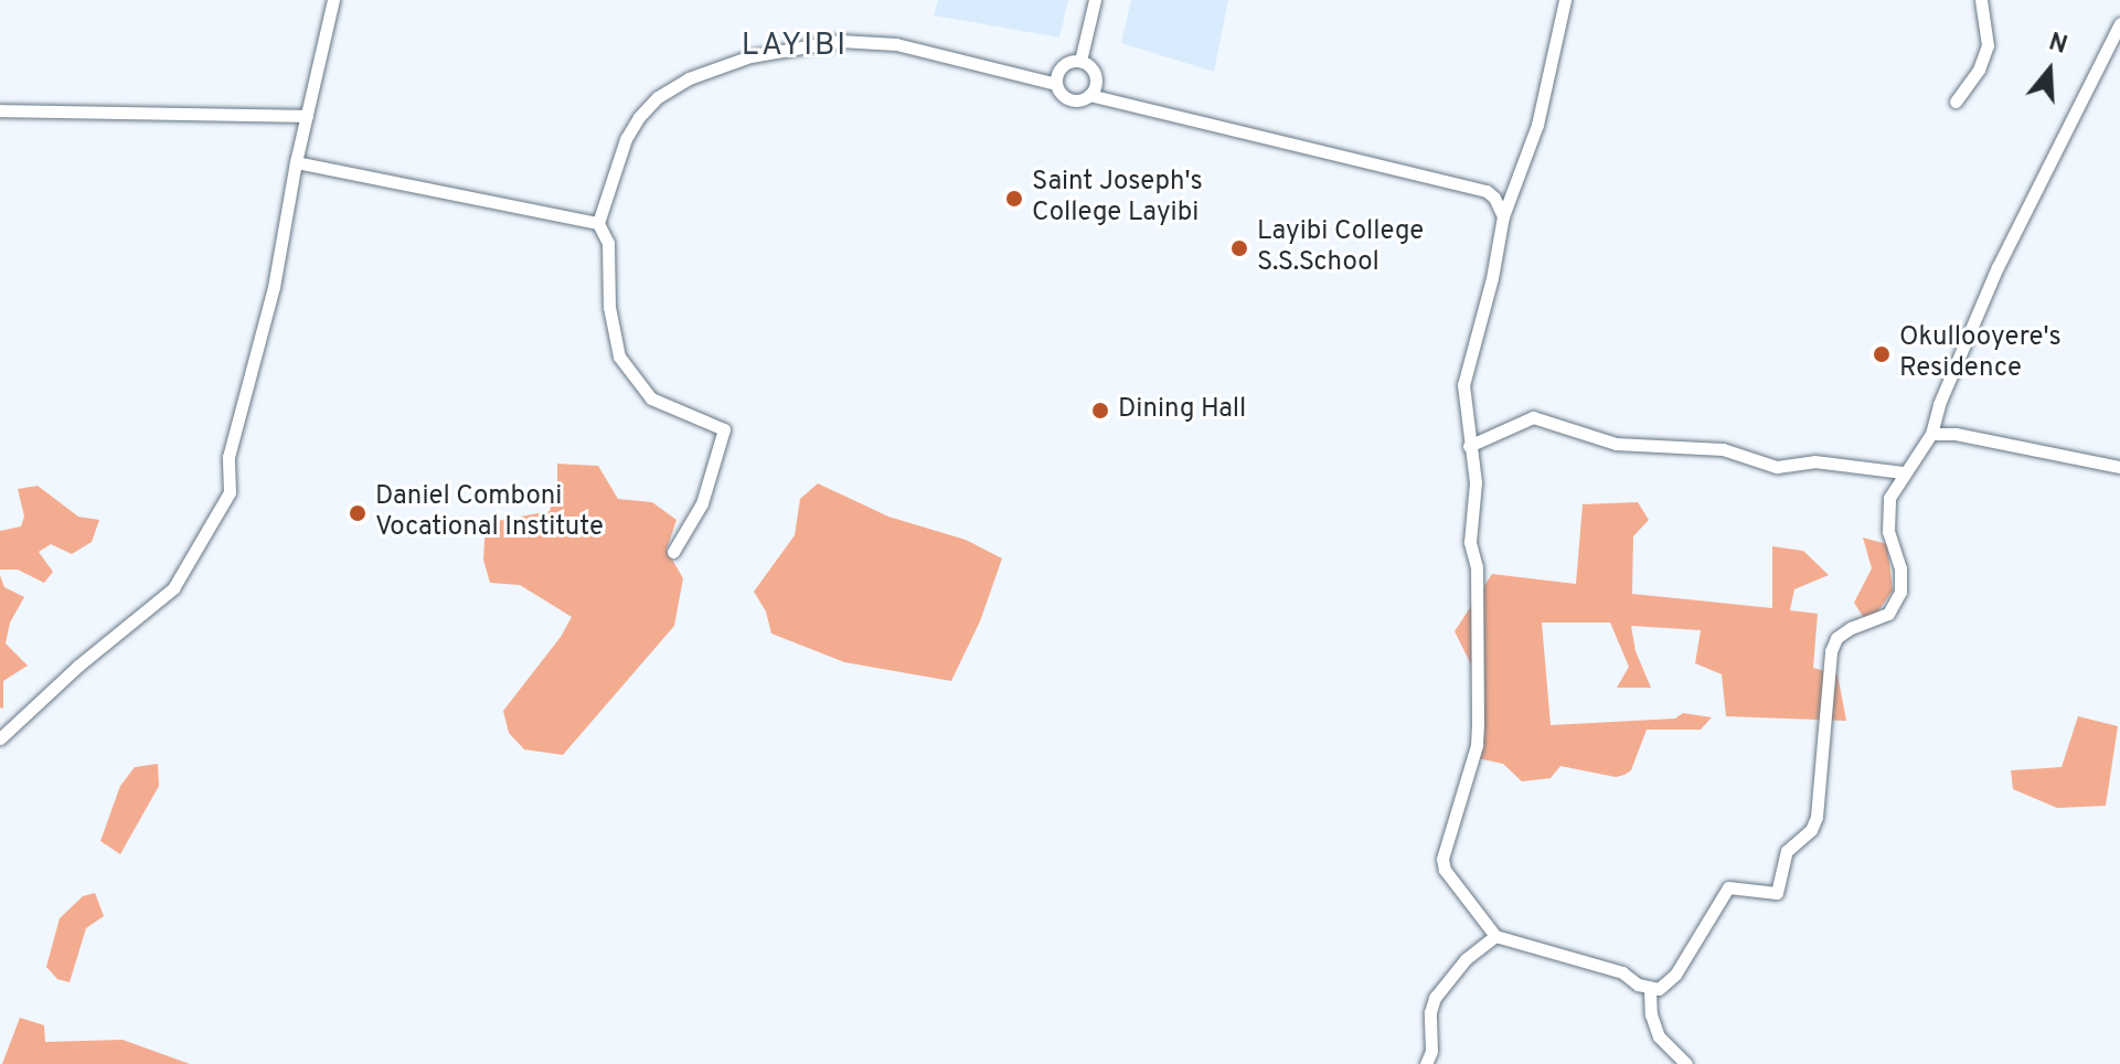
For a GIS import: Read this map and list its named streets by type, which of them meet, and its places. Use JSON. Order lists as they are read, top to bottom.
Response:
{
  "districts": ["LAYIBI"],
  "places": [
    "Saint Joseph's College Layibi",
    "Layibi College S.S.School",
    "Okullooyere's Residence",
    "Dining Hall",
    "Daniel Comboni Vocational Institute"
  ],
  "north": "top"
}
